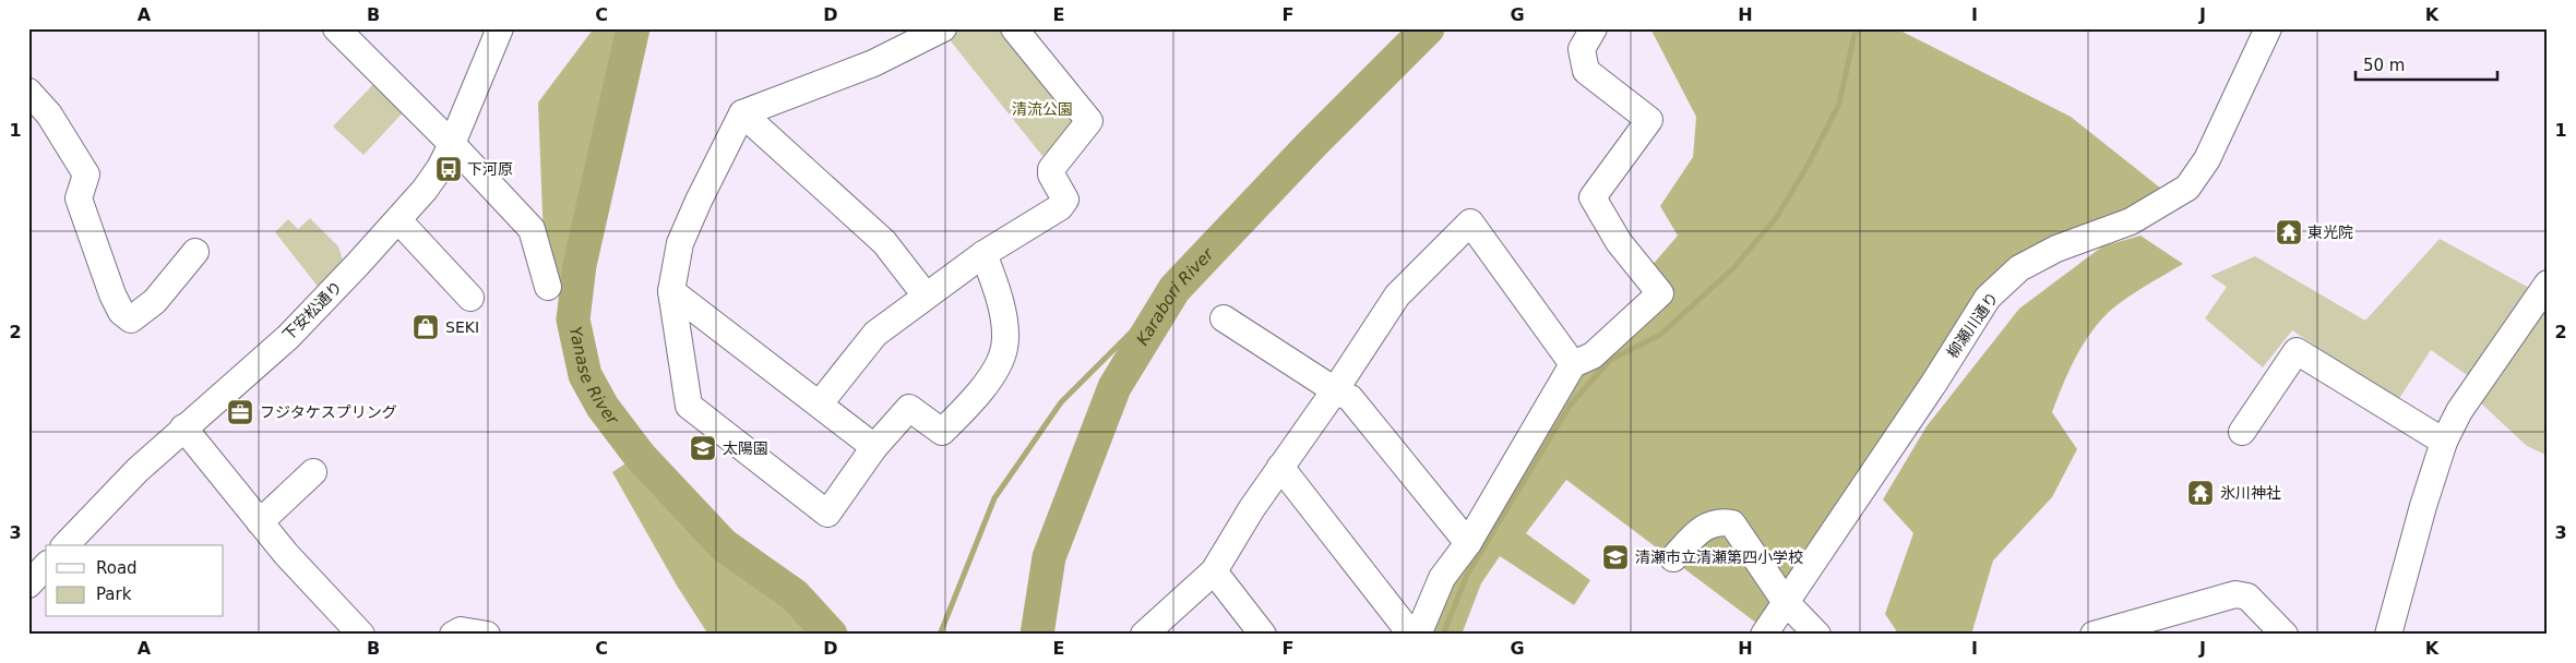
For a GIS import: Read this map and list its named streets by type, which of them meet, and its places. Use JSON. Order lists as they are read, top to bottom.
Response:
{
  "streets": {
    "street": ["下安松通り", "柳瀬川通り"]
  },
  "water": ["Karabori River", "Yanase River"],
  "parks": ["清流公園"],
  "places": {
    "bus stop": ["下河原"],
    "temple": ["東光院", "氷川神社"],
    "shop": ["SEKI"],
    "office": ["フジタケスプリング"],
    "school or university": ["太陽園", "清瀬市立清瀬第四小学校"]
  },
  "legend": ["Road", "Park"],
  "scale_bar": "50 m",
  "grid": {
    "columns": [
      "A",
      "B",
      "C",
      "D",
      "E",
      "F",
      "G",
      "H",
      "I",
      "J",
      "K"
    ],
    "rows": ["1", "2", "3"]
  }
}
